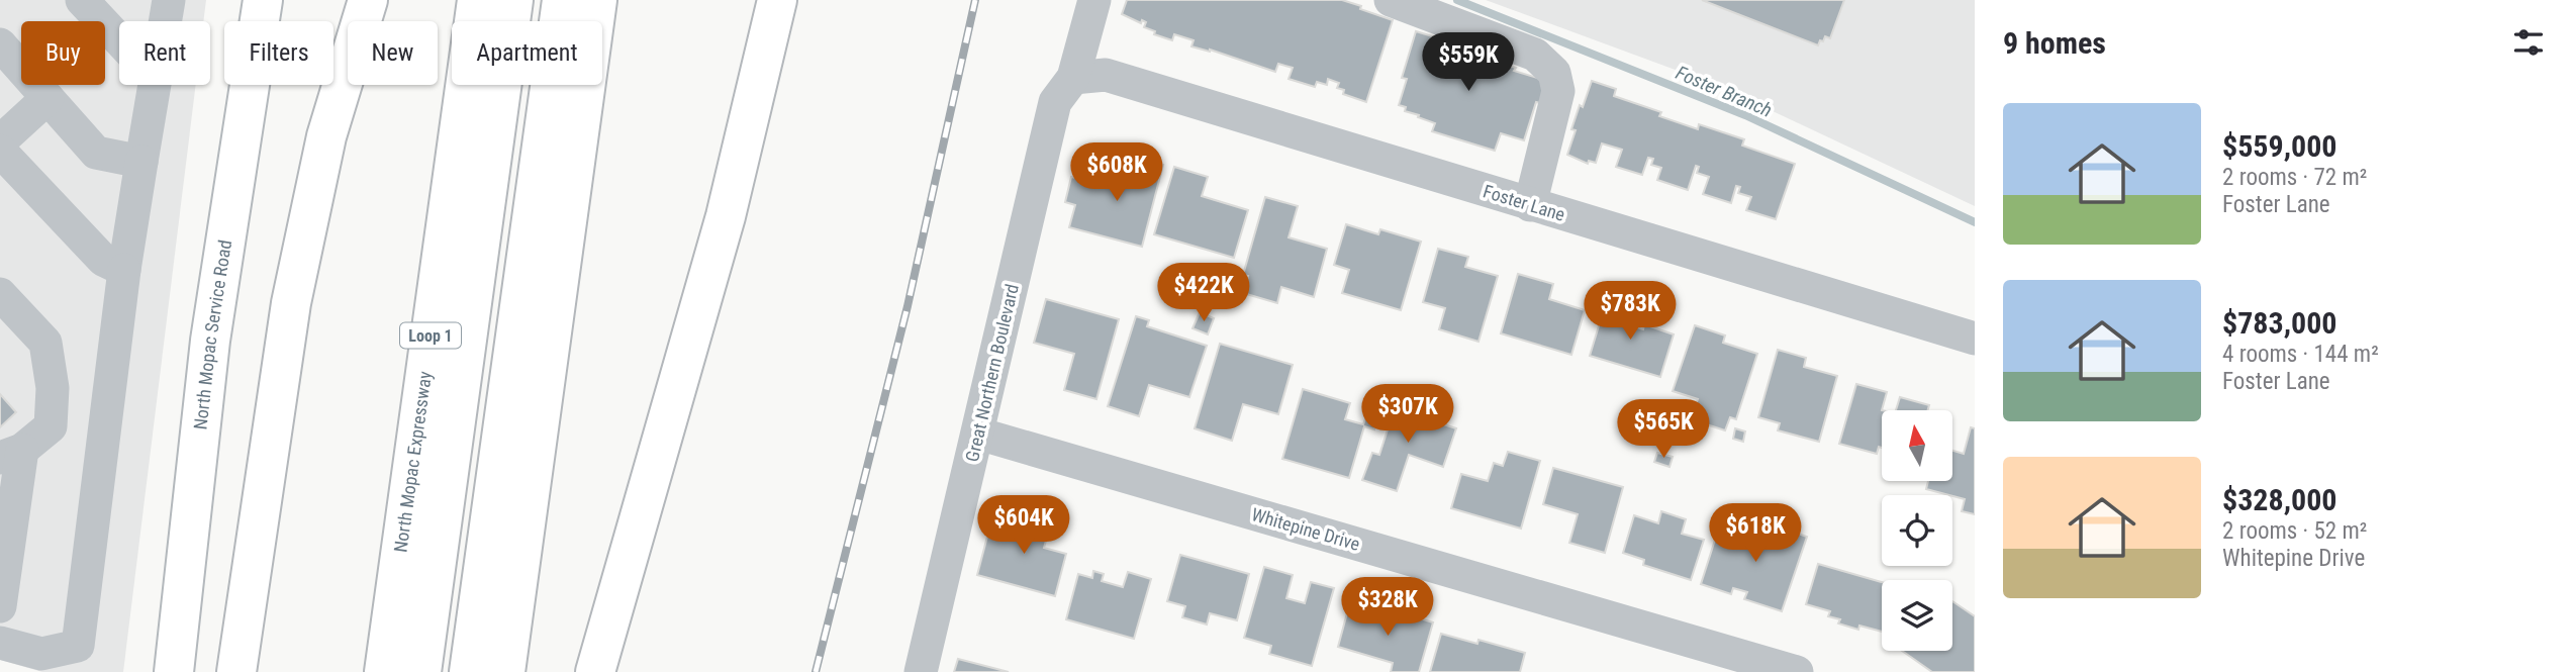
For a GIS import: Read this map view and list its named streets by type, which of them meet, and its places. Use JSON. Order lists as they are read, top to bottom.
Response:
{
  "streets": {
    "main road": ["North Mopac Service Road", "Loop 1", "North Mopac Expressway"],
    "street": ["Foster Lane", "Great Northern Boulevard", "Whitepine Drive"]
  },
  "crossings": [
    ["Foster Lane", "Great Northern Boulevard"],
    ["Great Northern Boulevard", "Whitepine Drive"]
  ],
  "water": ["Foster Branch"],
  "north": "top",
  "page": {
    "heading": "9 homes",
    "chip": [
      "Buy",
      "Rent",
      "Filters",
      "New",
      "Apartment"
    ],
    "price": [
      "$559K",
      "$608K",
      "$422K",
      "$783K",
      "$307K",
      "$565K",
      "$604K",
      "$618K",
      "$328K"
    ],
    "list": [
      {
        "name": "$559,000",
        "note": "2 rooms · 72 m² · Foster Lane"
      },
      {
        "name": "$783,000",
        "note": "4 rooms · 144 m² · Foster Lane"
      },
      {
        "name": "$328,000",
        "note": "2 rooms · 52 m² · Whitepine Drive"
      }
    ]
  }
}
